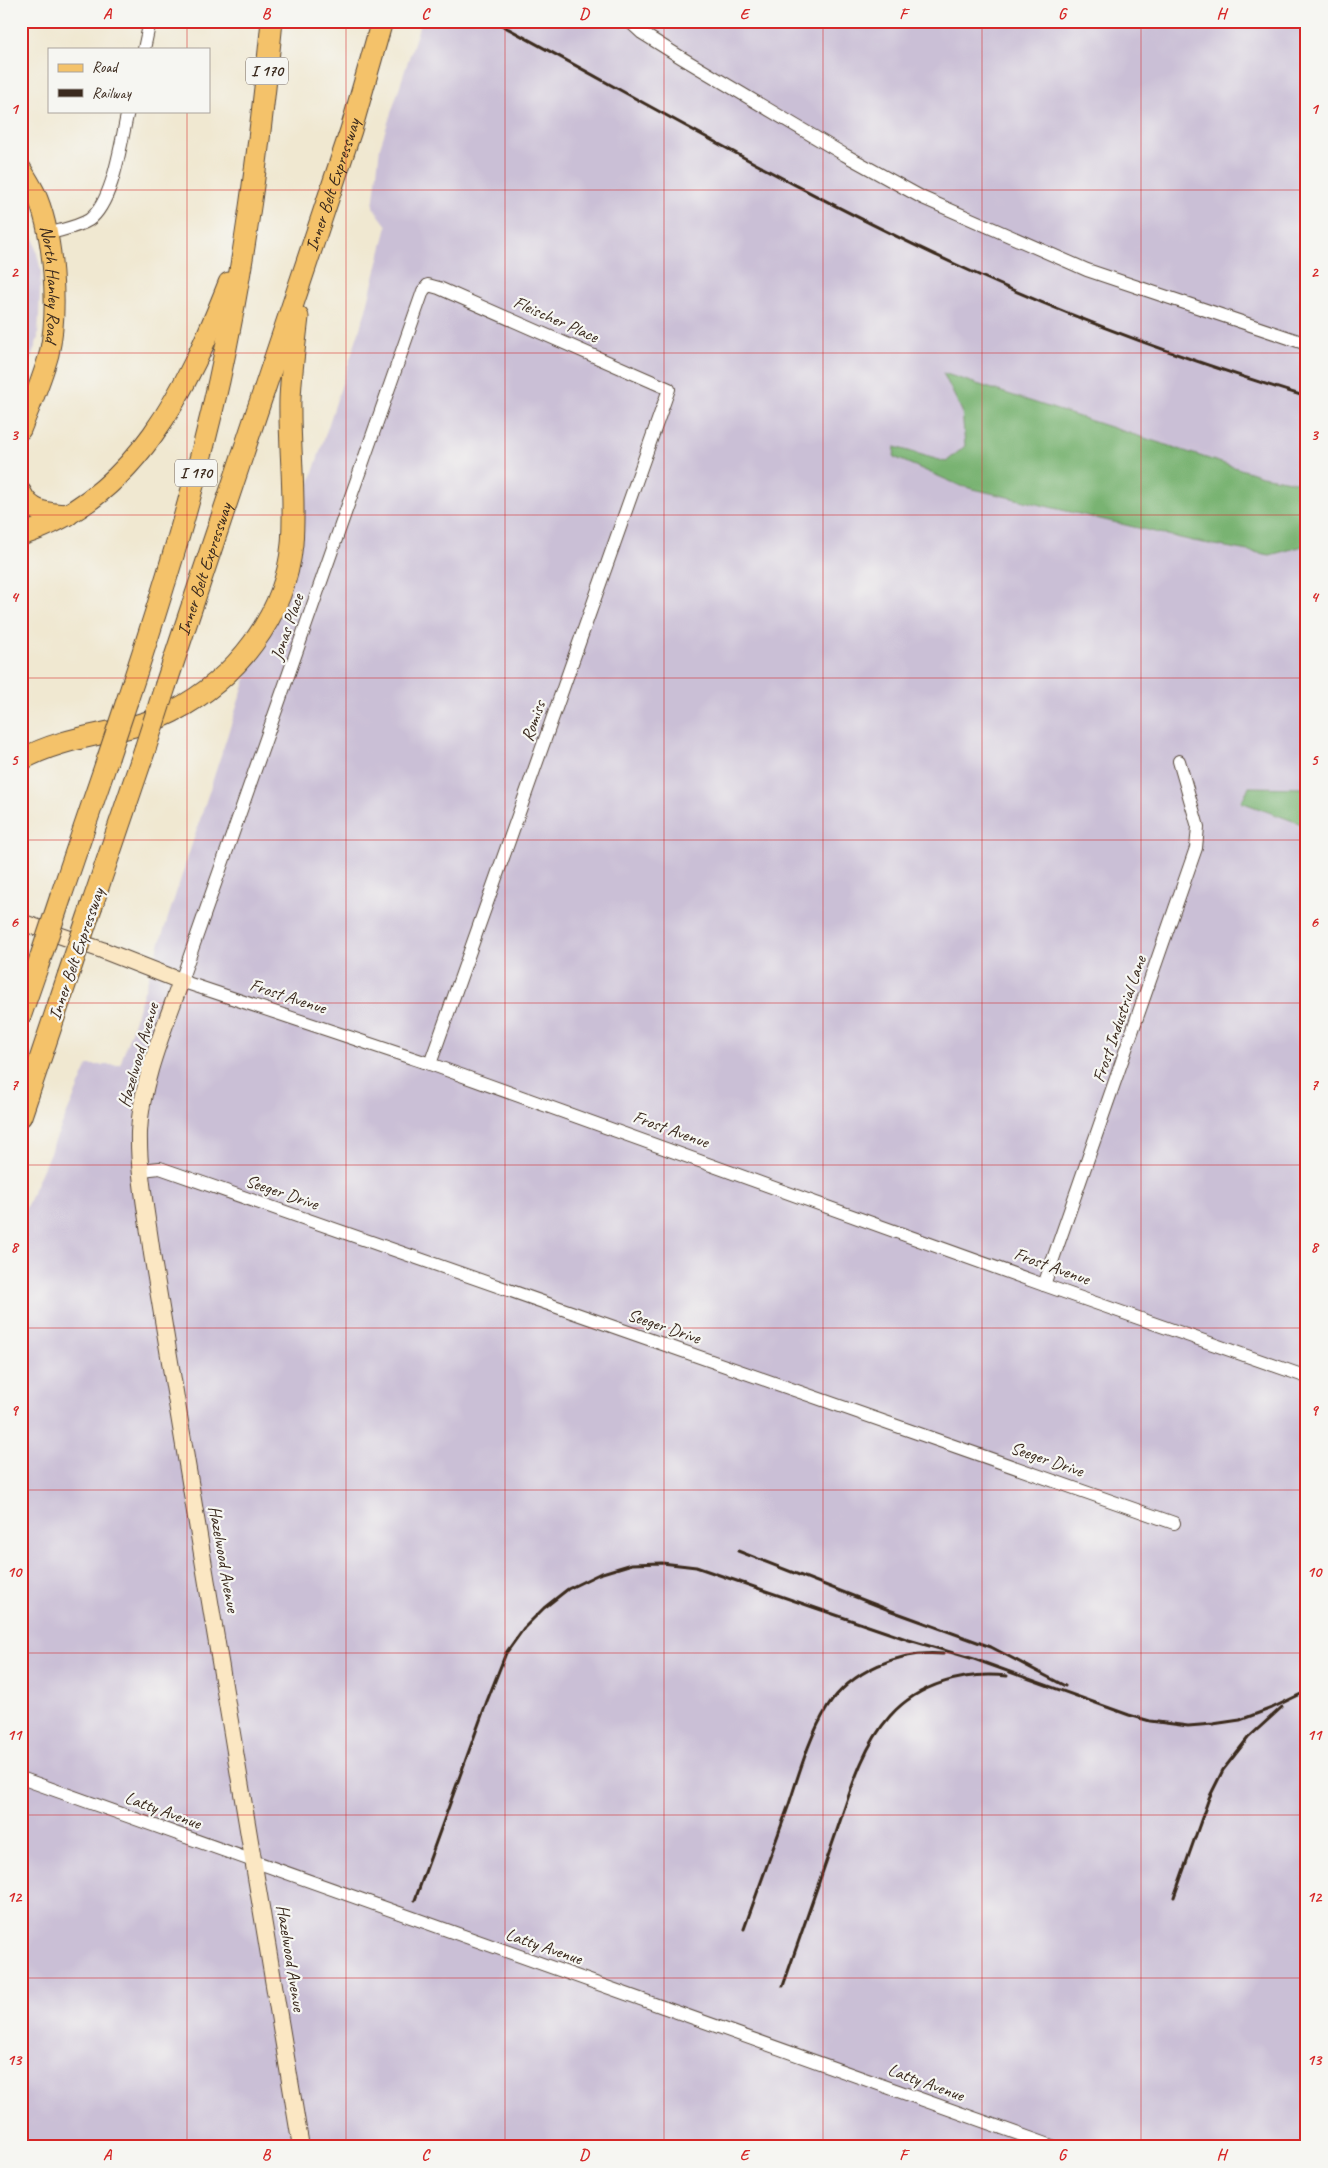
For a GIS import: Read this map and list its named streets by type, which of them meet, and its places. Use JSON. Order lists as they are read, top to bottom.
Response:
{
  "streets": {
    "highway": ["I 170", "Inner Belt Expressway"],
    "main road": ["North Hanley Road"],
    "street": [
      "Fleischer Place",
      "Jonas Place",
      "Romiss",
      "Frost Avenue",
      "Frost Industrial Lane",
      "Hazelwood Avenue",
      "Seeger Drive",
      "Latty Avenue"
    ]
  },
  "crossings": [
    ["Fleischer Place", "Jonas Place"],
    ["Fleischer Place", "Romiss"],
    ["Jonas Place", "Frost Avenue"],
    ["Jonas Place", "Hazelwood Avenue"],
    ["Romiss", "Frost Avenue"],
    ["Frost Avenue", "Frost Industrial Lane"],
    ["Frost Avenue", "Hazelwood Avenue"],
    ["Hazelwood Avenue", "Seeger Drive"],
    ["Hazelwood Avenue", "Latty Avenue"]
  ],
  "legend": ["Road", "Railway"],
  "grid": {
    "columns": [
      "A",
      "B",
      "C",
      "D",
      "E",
      "F",
      "G",
      "H"
    ],
    "rows": [
      "1",
      "2",
      "3",
      "4",
      "5",
      "6",
      "7",
      "8",
      "9",
      "10",
      "11",
      "12",
      "13"
    ]
  }
}
